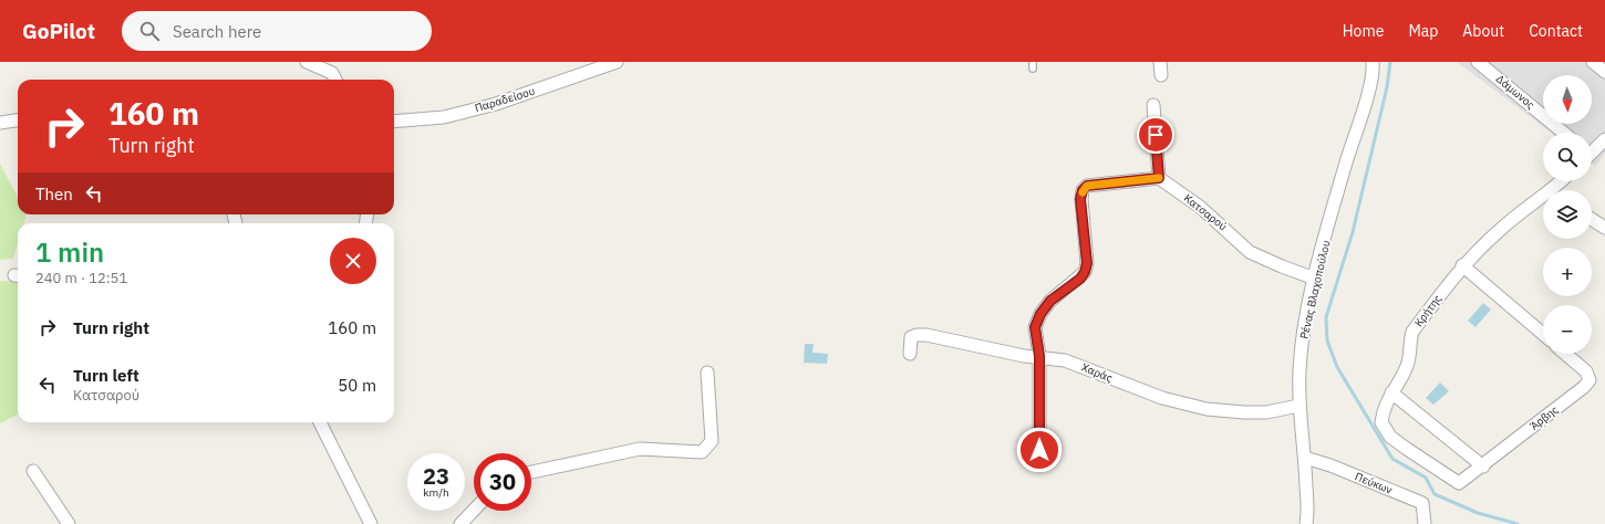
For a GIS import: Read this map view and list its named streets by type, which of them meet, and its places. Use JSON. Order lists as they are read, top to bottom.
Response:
{
  "streets": {
    "street": [
      "Δάμωνος",
      "Παραδείσου",
      "Κατσαρού",
      "Ρένας Βλαχοπούλου",
      "Κρήτης",
      "Χαράς",
      "Άρβης",
      "Πεύκων"
    ]
  },
  "crossings": [
    ["Κατσαρού", "Ρένας Βλαχοπούλου"],
    ["Ρένας Βλαχοπούλου", "Χαράς"],
    ["Ρένας Βλαχοπούλου", "Πεύκων"],
    ["Κρήτης", "Άρβης"]
  ],
  "north": "bottom",
  "page": {
    "header": "GoPilot",
    "search": "Search here",
    "nav": [
      "Home",
      "Map",
      "About",
      "Contact"
    ],
    "map_buttons": ["+", "−"],
    "turn": ["160 m", "Turn right"],
    "then": "Then",
    "heading": ["1 min", "240 m · 12:51"],
    "list": [
      {
        "name": "Turn right",
        "value": "160 m"
      },
      {
        "name": "Turn left",
        "note": "Κατσαρού",
        "value": "50 m"
      }
    ],
    "speed": "23 km/h",
    "limit": "30"
  }
}
